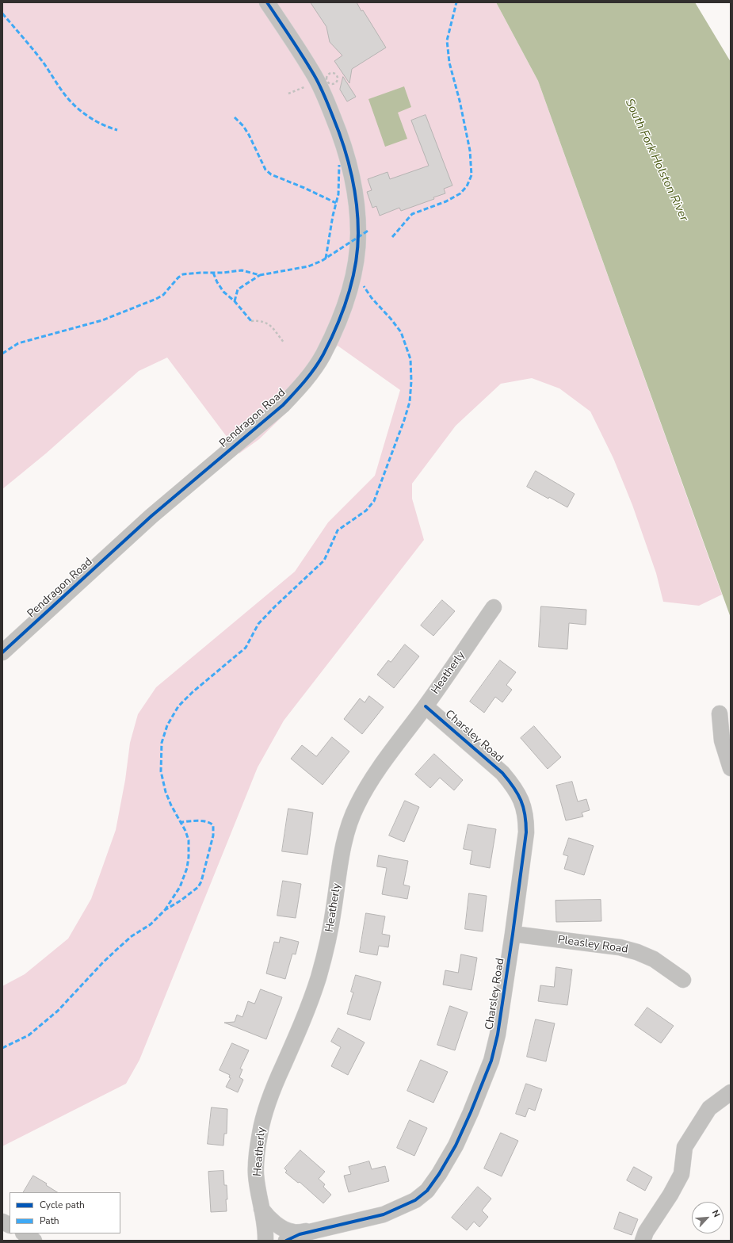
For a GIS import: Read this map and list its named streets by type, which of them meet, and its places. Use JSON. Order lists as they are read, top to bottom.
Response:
{
  "streets": {
    "street": [
      "Pendragon Road",
      "Heatherly",
      "Charsley Road",
      "Pleasley Road"
    ]
  },
  "crossings": [
    ["Heatherly", "Charsley Road"],
    ["Charsley Road", "Pleasley Road"]
  ],
  "water": ["South Fork Holston River"],
  "legend": ["Cycle path", "Path"],
  "north": "top right"
}
